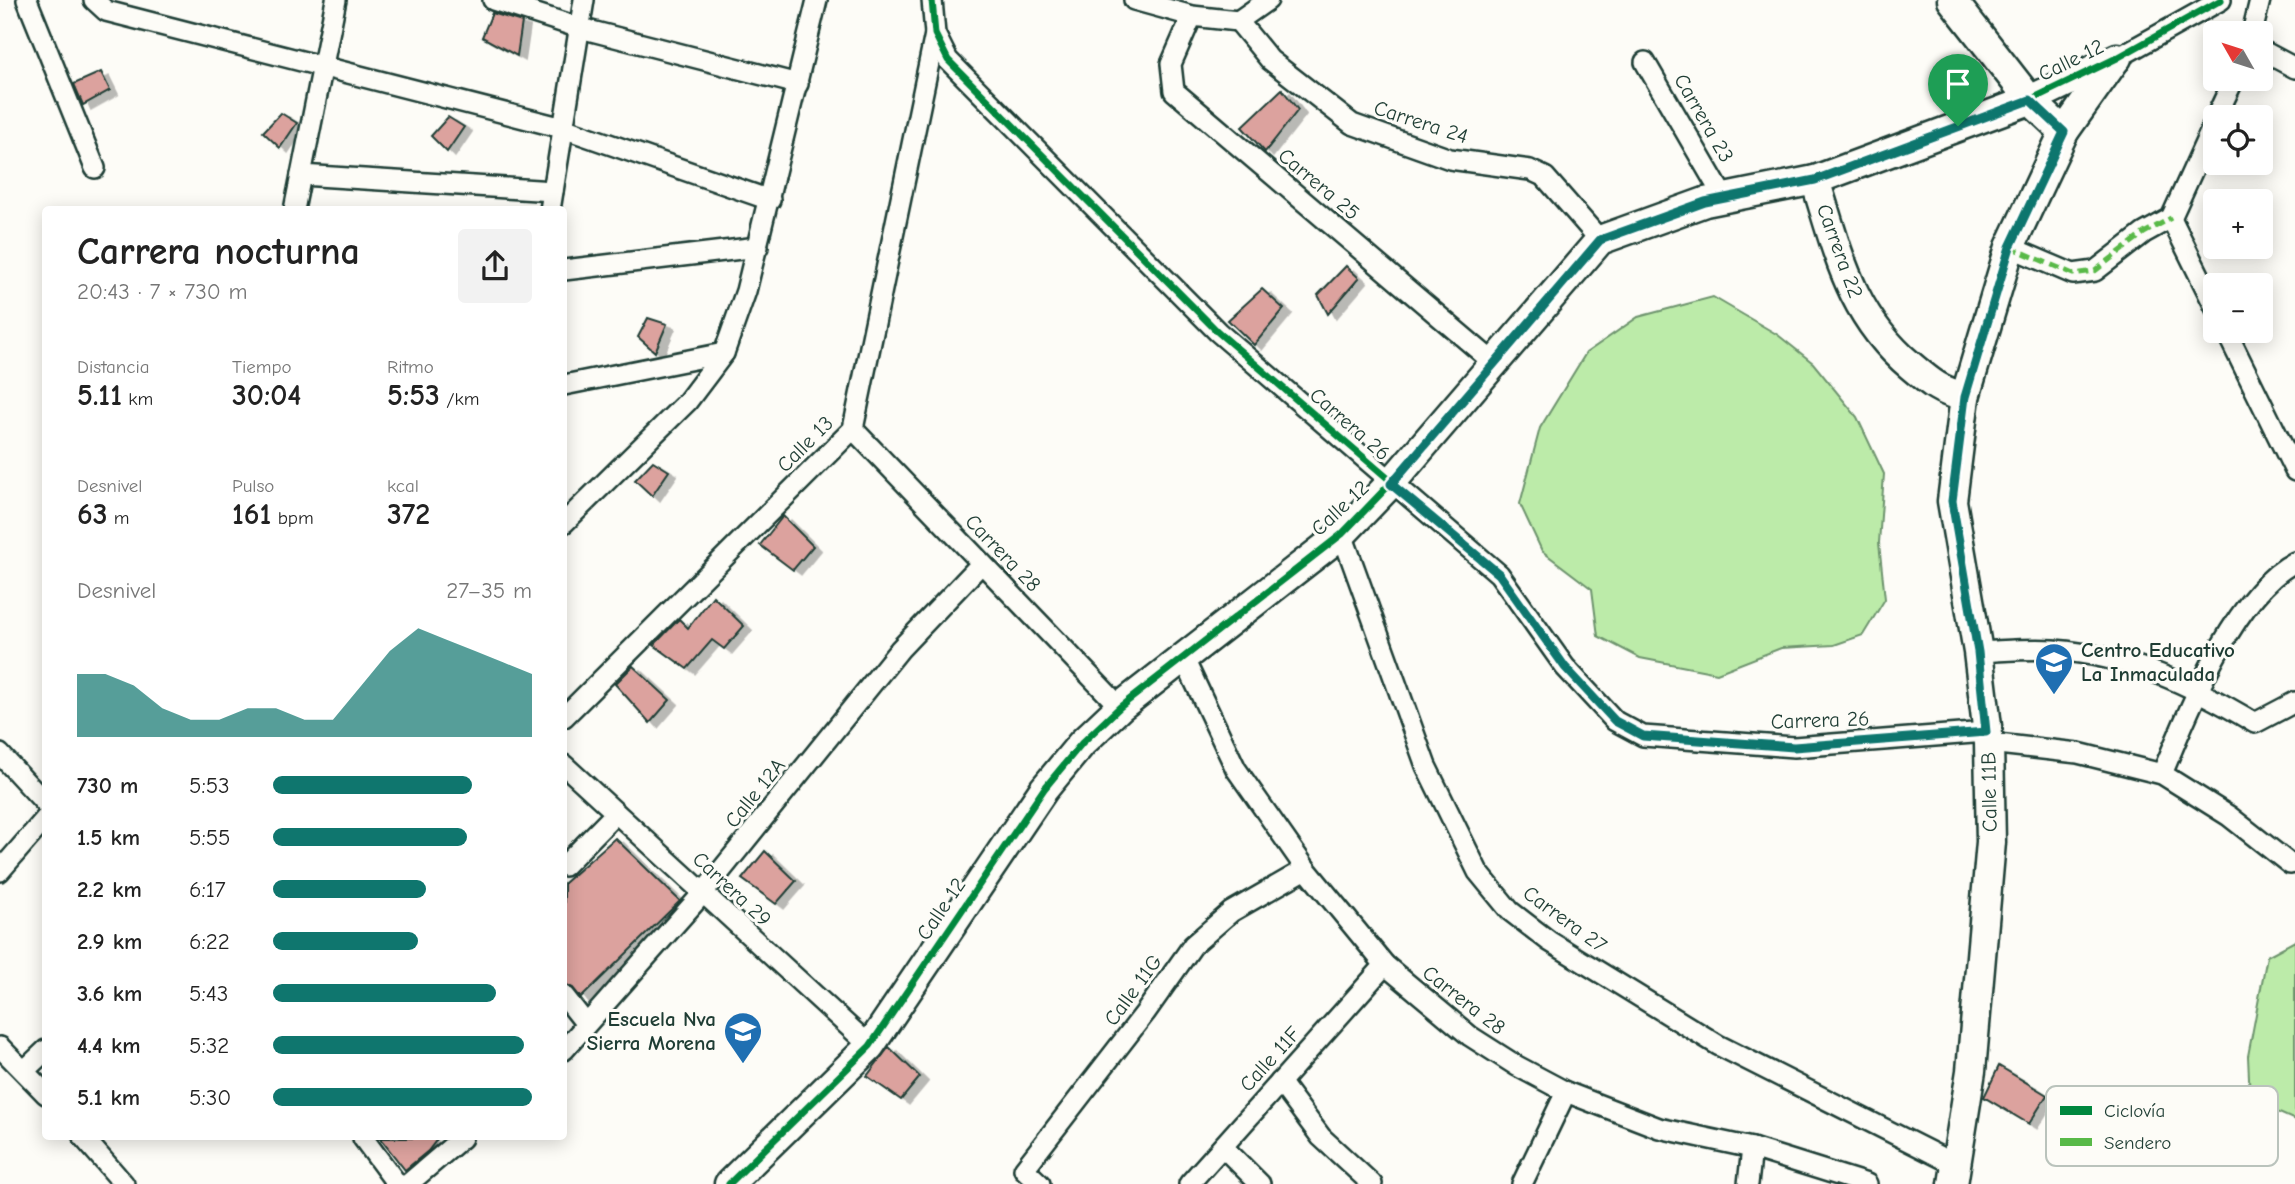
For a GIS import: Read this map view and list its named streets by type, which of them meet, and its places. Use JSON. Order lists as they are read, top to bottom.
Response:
{
  "streets": {
    "street": [
      "Calle 12",
      "Carrera 23",
      "Carrera 24",
      "Carrera 25",
      "Carrera 22",
      "Carrera 26",
      "Calle 13",
      "Carrera 28",
      "Calle 11B",
      "Calle 12A",
      "Carrera 29",
      "Carrera 27",
      "Calle 11G",
      "Calle 11F"
    ]
  },
  "crossings": [
    ["Calle 12", "Carrera 23"],
    ["Calle 12", "Carrera 24"],
    ["Calle 12", "Carrera 25"],
    ["Calle 12", "Carrera 22"],
    ["Calle 12", "Carrera 26"],
    ["Calle 12", "Carrera 28"],
    ["Calle 12", "Calle 11B"],
    ["Calle 12", "Carrera 29"],
    ["Calle 12", "Carrera 27"],
    ["Carrera 22", "Calle 11B"],
    ["Carrera 26", "Calle 13"],
    ["Carrera 26", "Calle 11B"],
    ["Calle 13", "Carrera 28"],
    ["Carrera 28", "Calle 12A"],
    ["Carrera 28", "Calle 11G"],
    ["Carrera 28", "Calle 11F"],
    ["Calle 11B", "Carrera 27"],
    ["Calle 12A", "Carrera 29"]
  ],
  "places": {
    "school or university": ["Centro Educativo La Inmaculada", "Escuela Nva Sierra Morena"]
  },
  "legend": ["Ciclovía", "Sendero"],
  "north": "top left",
  "page": {
    "map_buttons": ["+", "−"],
    "heading": ["Carrera nocturna", "20:43 · 7 × 730 m"],
    "stats": [
      ["Distancia", "5.11 km"],
      ["Tiempo", "30:04"],
      ["Ritmo", "5:53 /km"],
      ["Desnivel", "63 m"],
      ["Pulso", "161 bpm"],
      ["kcal", "372"]
    ],
    "chart": ["Desnivel", "27–35 m"],
    "list": [
      {
        "name": "730 m",
        "note": "5:53"
      },
      {
        "name": "1.5 km",
        "note": "5:55"
      },
      {
        "name": "2.2 km",
        "note": "6:17"
      },
      {
        "name": "2.9 km",
        "note": "6:22"
      },
      {
        "name": "3.6 km",
        "note": "5:43"
      },
      {
        "name": "4.4 km",
        "note": "5:32"
      },
      {
        "name": "5.1 km",
        "note": "5:30"
      }
    ]
  }
}
